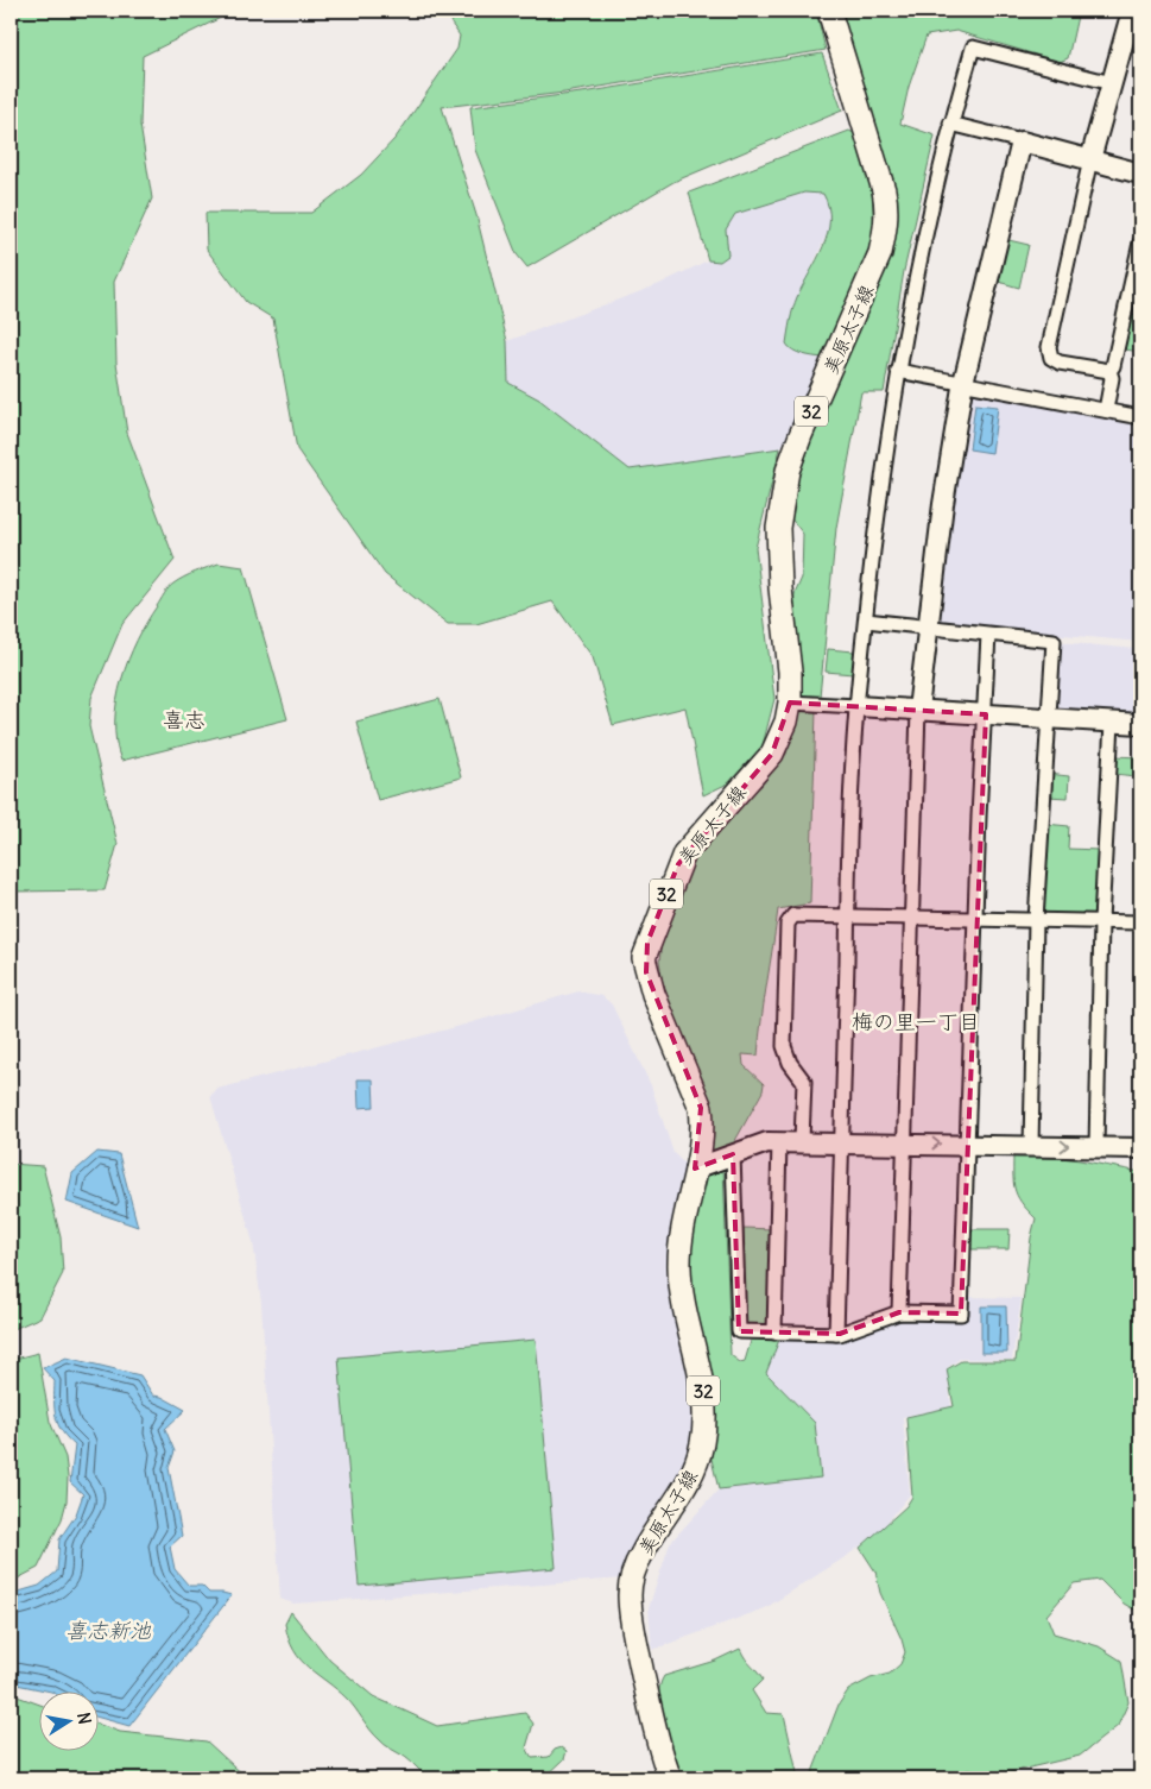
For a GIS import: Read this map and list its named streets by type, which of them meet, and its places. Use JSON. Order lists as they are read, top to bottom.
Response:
{
  "streets": {
    "main road": ["美原太子線", "32"]
  },
  "districts": ["喜志", "梅の里一丁目"],
  "water": ["喜志新池"],
  "north": "right"
}
